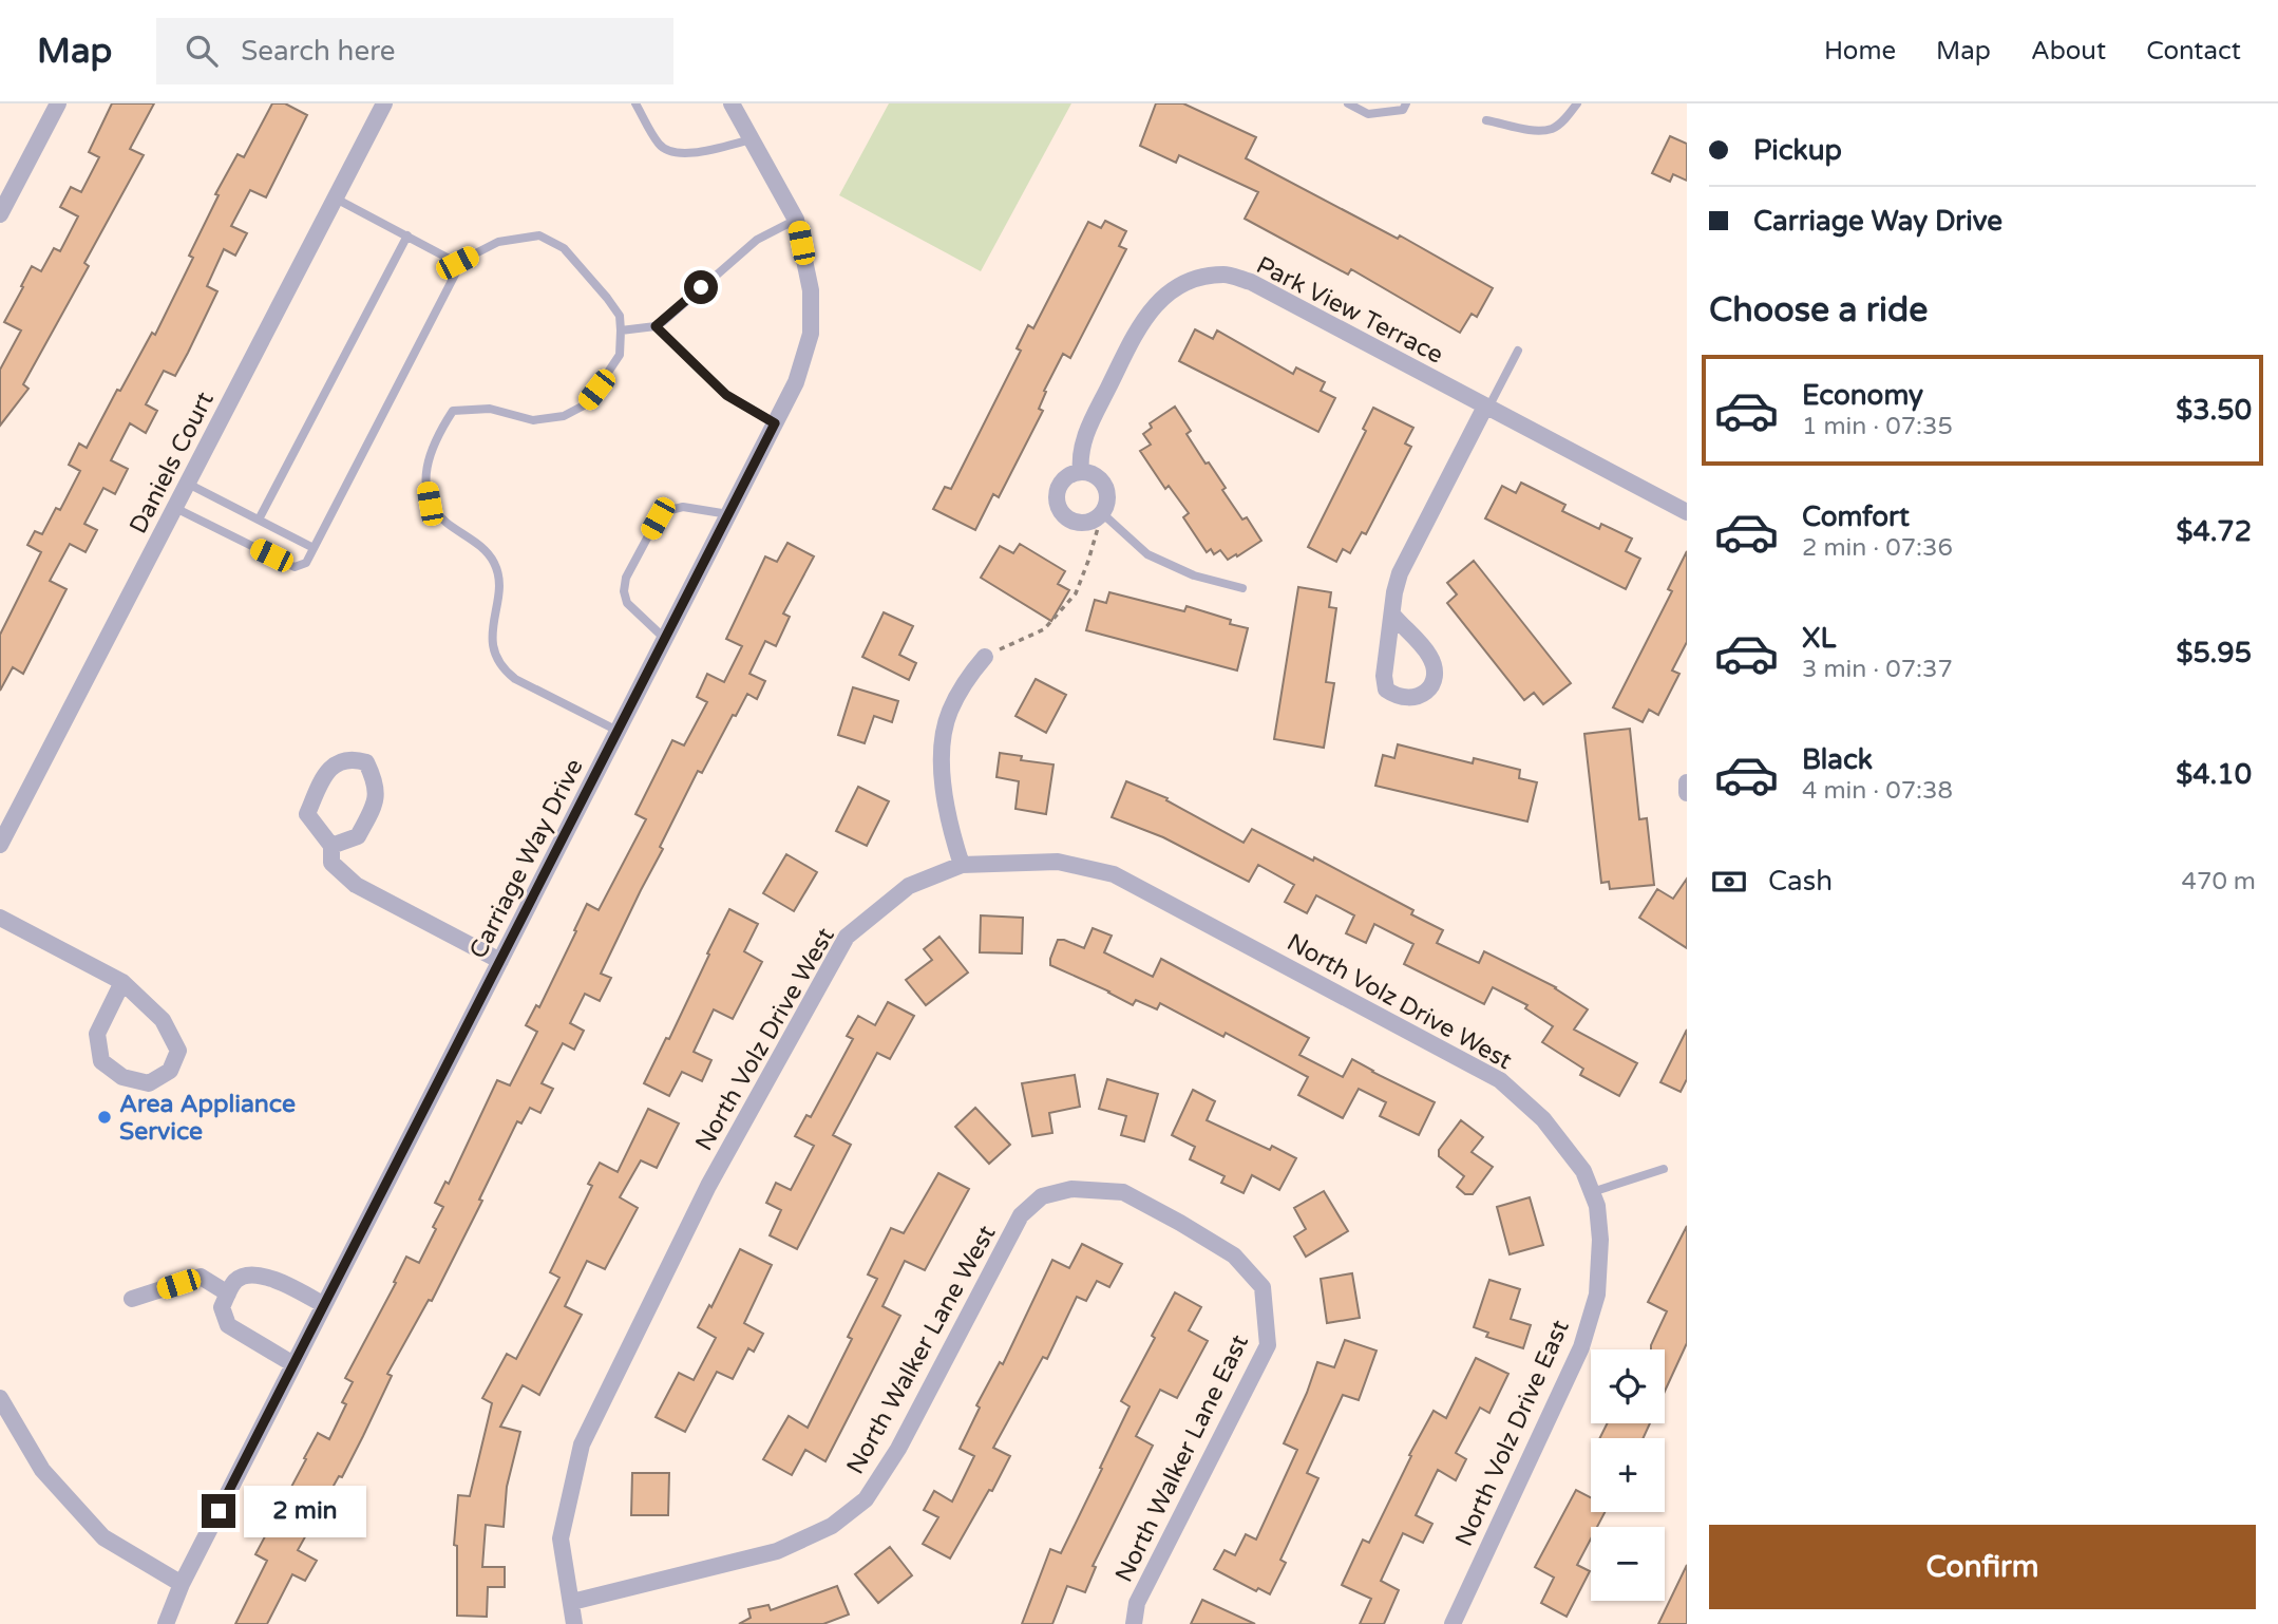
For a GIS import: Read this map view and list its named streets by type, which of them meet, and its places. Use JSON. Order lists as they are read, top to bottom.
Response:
{
  "streets": {
    "street": [
      "Park View Terrace",
      "Daniels Court",
      "Carriage Way Drive",
      "North Volz Drive West",
      "North Walker Lane West",
      "North Volz Drive East",
      "North Walker Lane East"
    ]
  },
  "crossings": [
    ["North Volz Drive West", "North Walker Lane West"],
    ["North Volz Drive West", "North Volz Drive East"],
    ["North Walker Lane West", "North Walker Lane East"]
  ],
  "places": ["Area Appliance Service"],
  "page": {
    "header": "Map",
    "search": "Search here",
    "nav": [
      "Home",
      "Map",
      "About",
      "Contact"
    ],
    "banner": ["Pickup", "Carriage Way Drive"],
    "heading": "Choose a ride",
    "list": [
      {
        "name": "Economy",
        "note": "1 min · 07:35",
        "value": "$3.50"
      },
      {
        "name": "Comfort",
        "note": "2 min · 07:36",
        "value": "$4.72"
      },
      {
        "name": "XL",
        "note": "3 min · 07:37",
        "value": "$5.95"
      },
      {
        "name": "Black",
        "note": "4 min · 07:38",
        "value": "$4.10"
      }
    ],
    "pay": ["Cash", "470 m"],
    "map_buttons": ["+", "−"],
    "bubble": "2 min",
    "buttons": "Confirm"
  }
}
